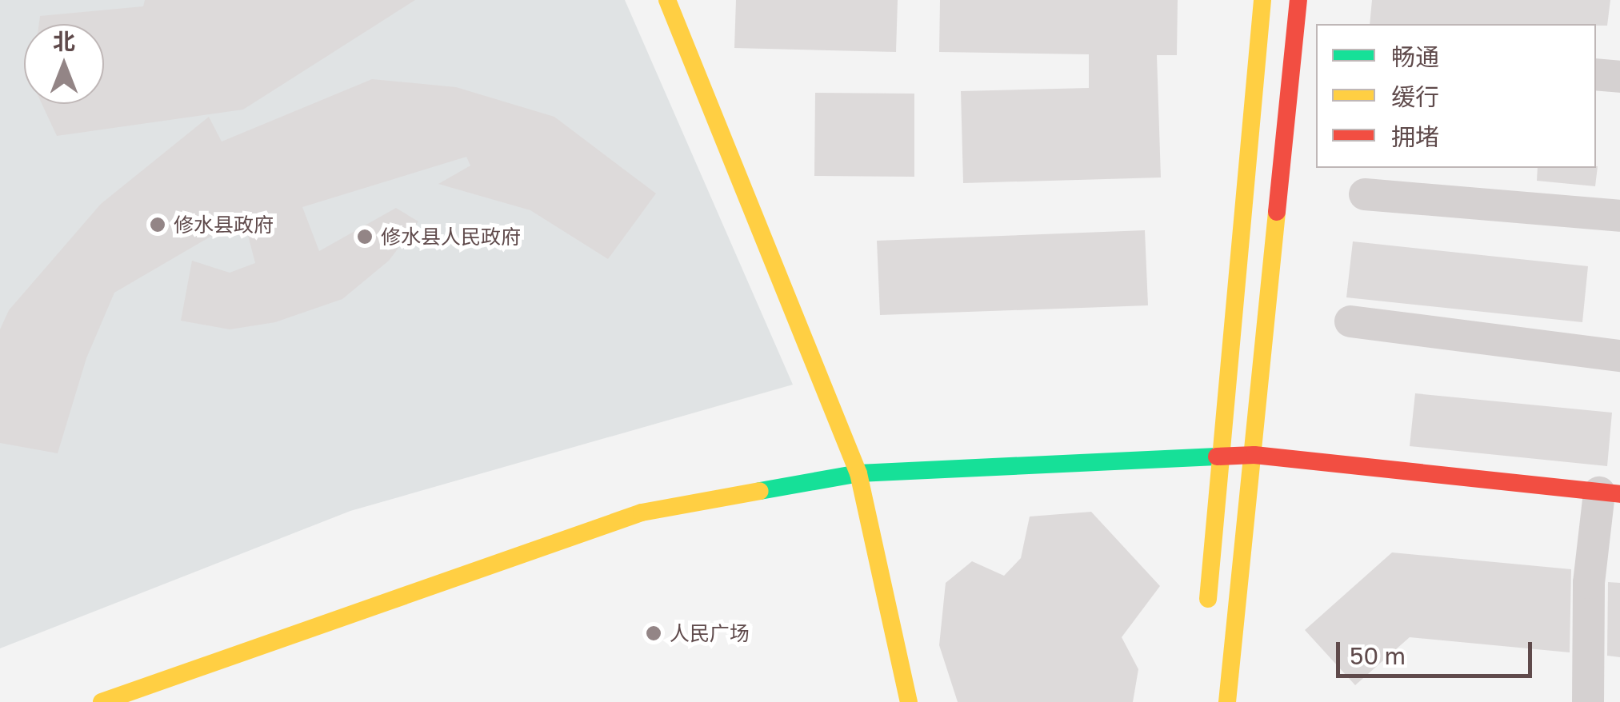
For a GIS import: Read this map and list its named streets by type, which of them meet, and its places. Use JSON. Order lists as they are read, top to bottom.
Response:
{
  "places": ["修水县政府", "修水县人民政府", "人民广场"],
  "legend": ["畅通", "缓行", "拥堵"],
  "scale_bar": "50 m",
  "north": "top"
}
